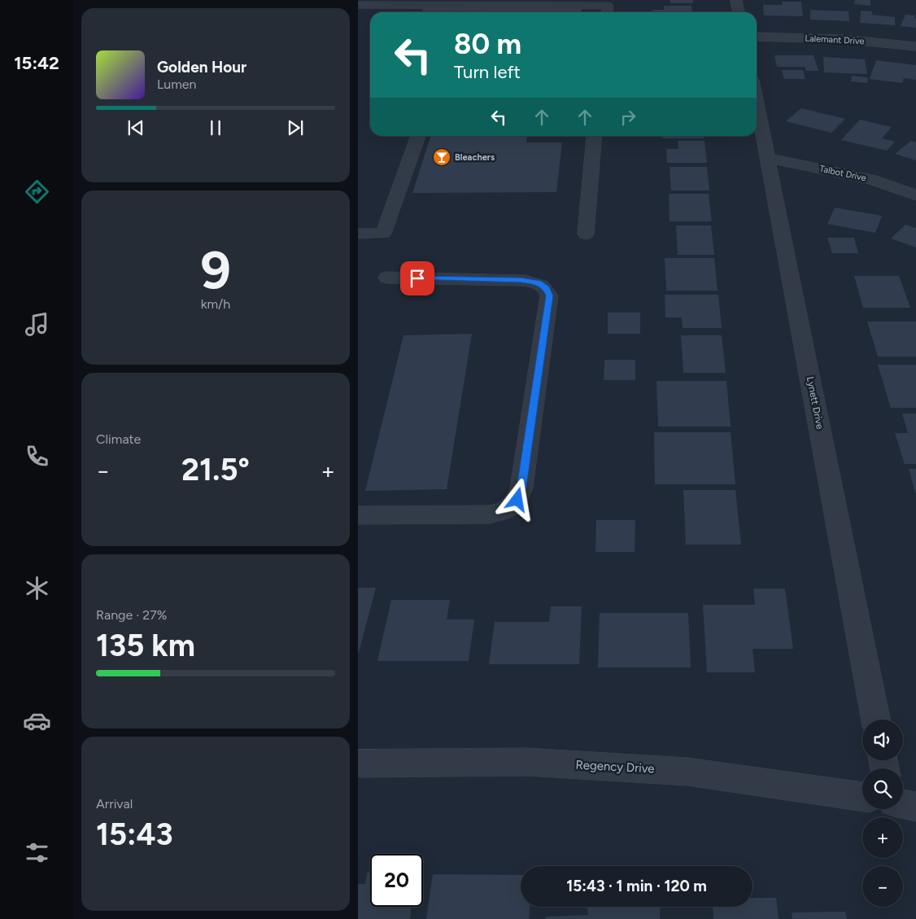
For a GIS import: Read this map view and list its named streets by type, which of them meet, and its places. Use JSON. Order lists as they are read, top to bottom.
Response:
{
  "streets": {
    "street": [
      "Lalemant Drive",
      "Talbot Drive",
      "Lynett Drive",
      "Regency Drive"
    ]
  },
  "crossings": [
    ["Talbot Drive", "Lynett Drive"]
  ],
  "places": {
    "bar": ["Bleachers"]
  },
  "page": {
    "tabs": "15:42",
    "turn": ["80 m", "Turn left"],
    "song": ["Golden Hour", "Lumen"],
    "tile": [
      ["9", "km/h"],
      "Climate",
      ["Range · 27%", "135 km"],
      ["Arrival", "15:43"]
    ],
    "heat": ["−", "21.5°", "+"],
    "map_buttons": ["+", "−"],
    "limit": "20",
    "trip": "15:43 · 1 min · 120 m"
  }
}
